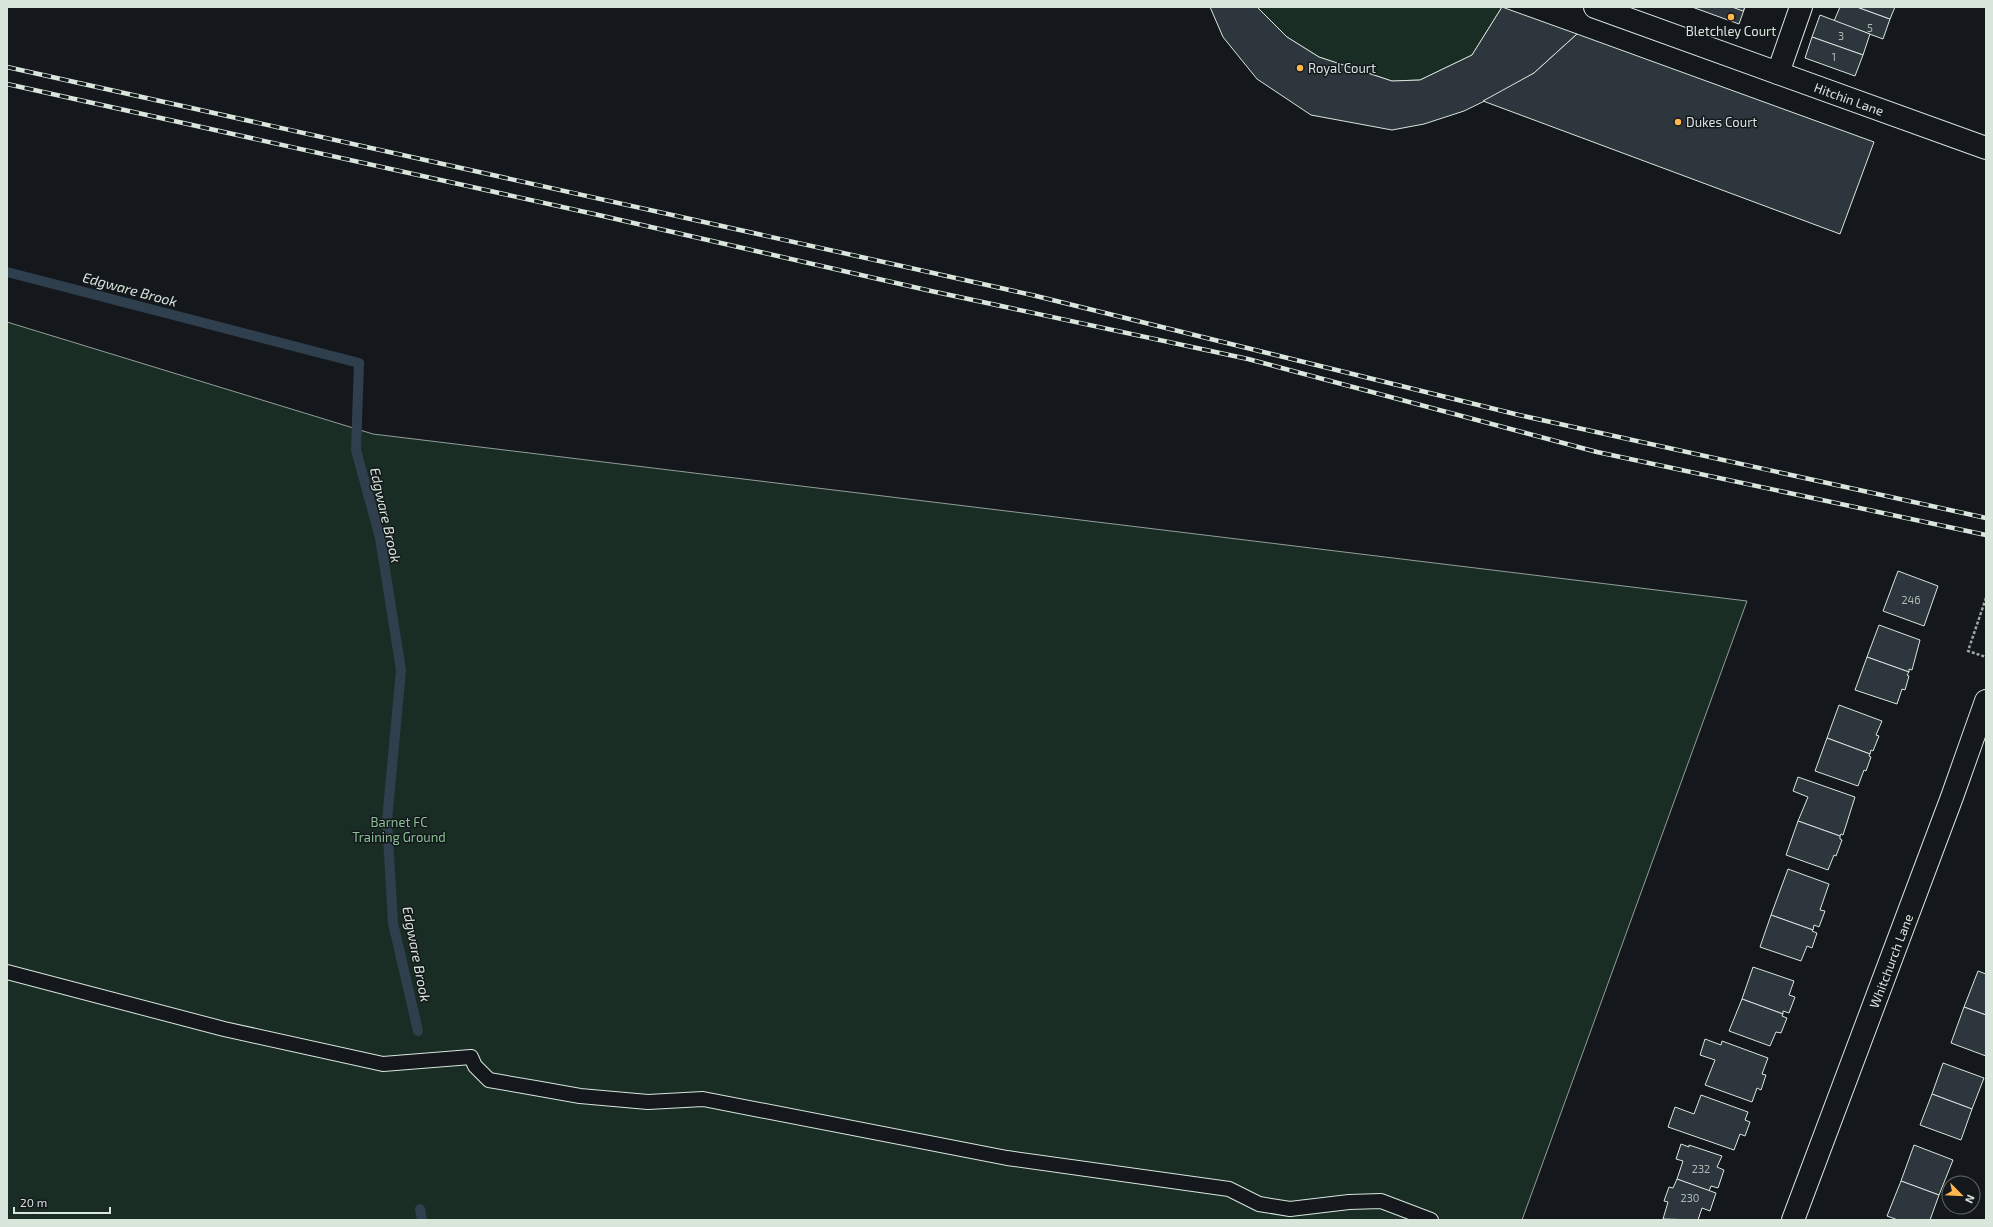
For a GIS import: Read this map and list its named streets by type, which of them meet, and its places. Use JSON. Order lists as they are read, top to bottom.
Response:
{
  "streets": {
    "main road": ["Hitchin Lane", "Whitchurch Lane"]
  },
  "water": ["Edgware Brook"],
  "parks": ["Barnet FC Training Ground"],
  "places": ["Bletchley Court", "Royal Court", "Dukes Court"],
  "house_numbers": [
    "5",
    "3",
    "1",
    "246",
    "232",
    "230"
  ],
  "scale_bar": "20 m",
  "north": "bottom right"
}
